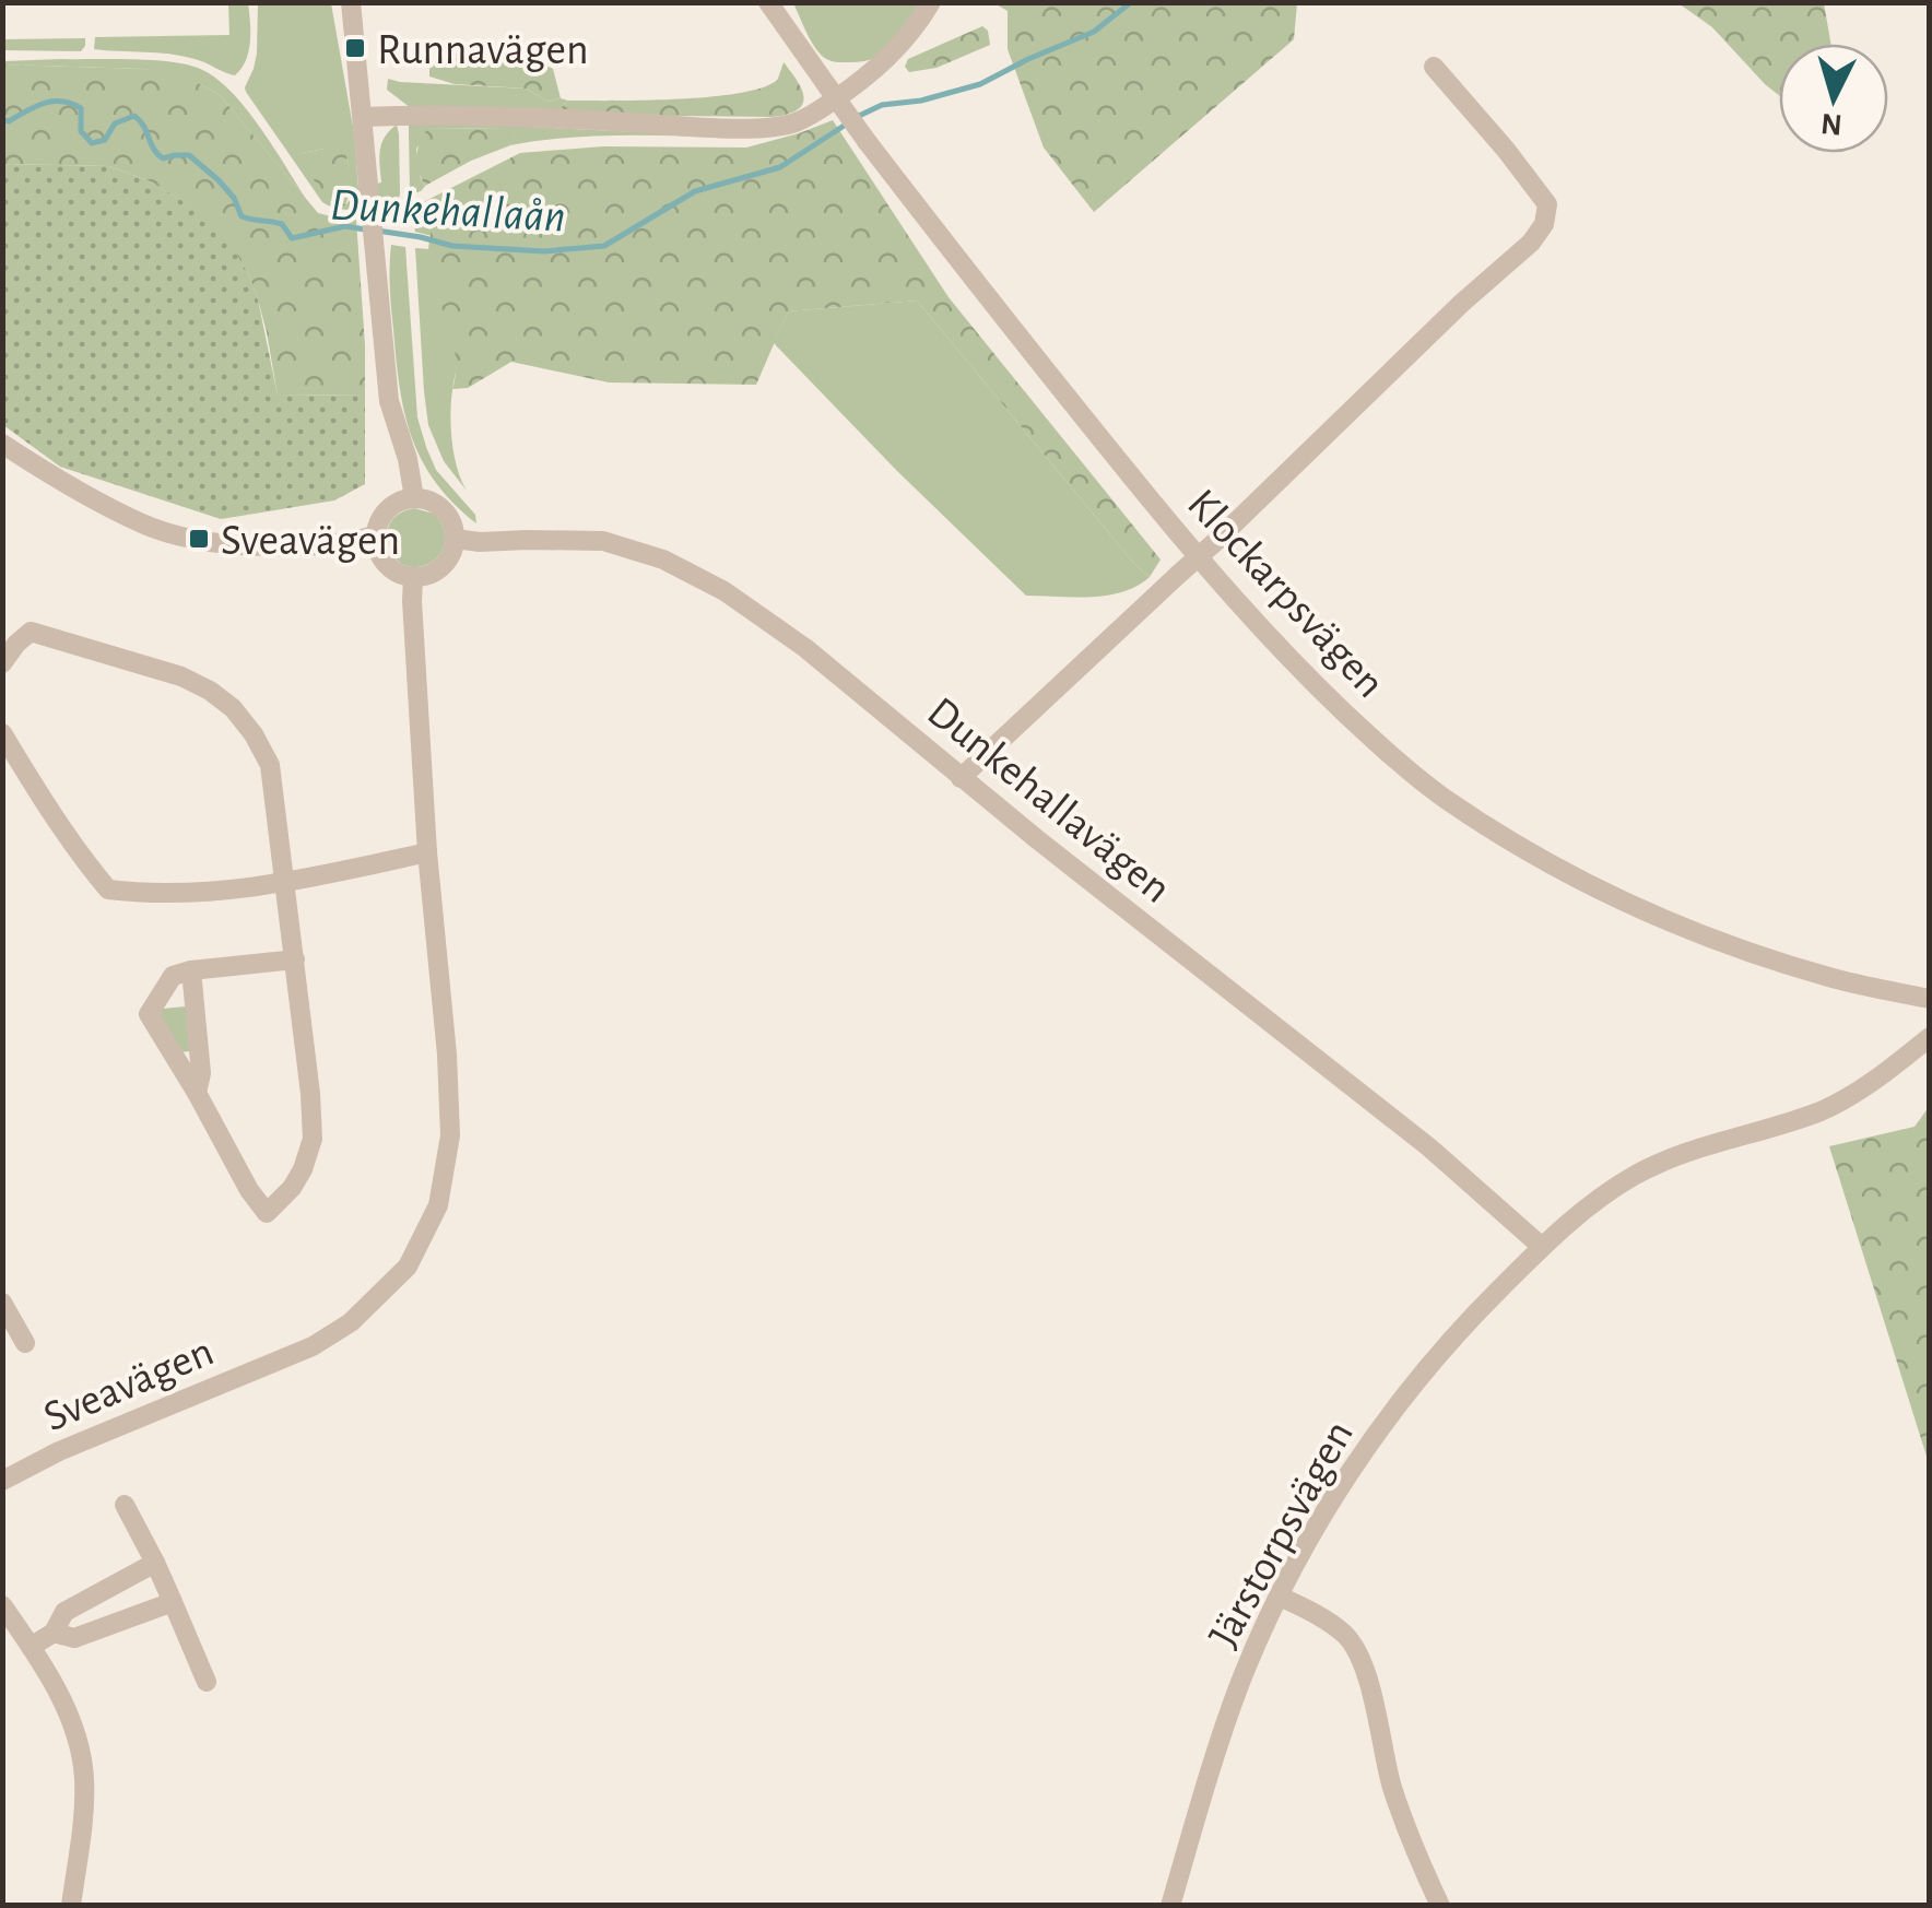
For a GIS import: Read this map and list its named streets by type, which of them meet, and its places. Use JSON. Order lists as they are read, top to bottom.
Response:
{
  "streets": {
    "street": [
      "Klockarpsvägen",
      "Dunkehallavägen",
      "Sveavägen",
      "Järstorpsvägen"
    ]
  },
  "crossings": [
    ["Dunkehallavägen", "Sveavägen"],
    ["Dunkehallavägen", "Järstorpsvägen"]
  ],
  "water": ["Dunkehallaån"],
  "places": {
    "transit": ["Runnavägen", "Sveavägen"]
  },
  "north": "bottom"
}
